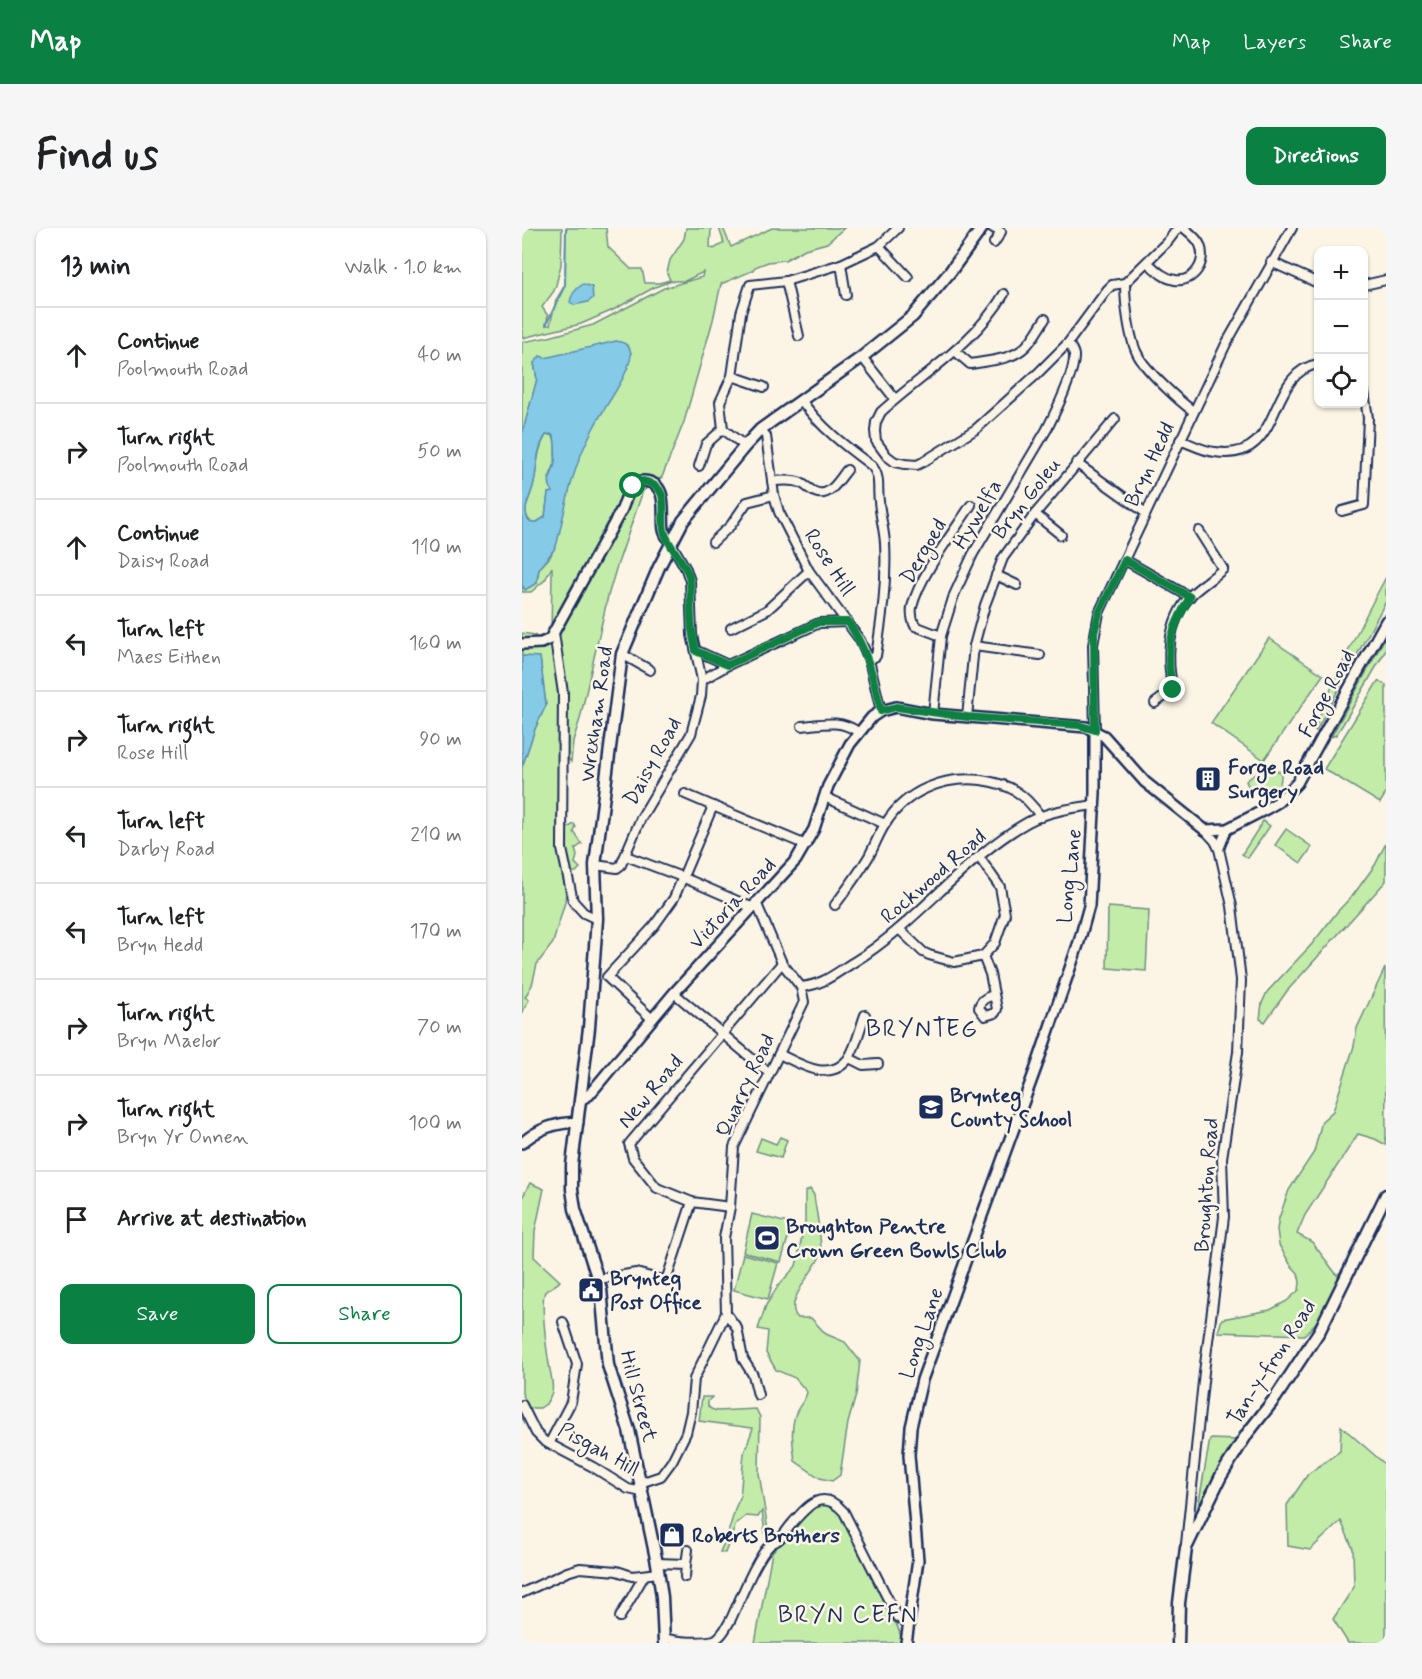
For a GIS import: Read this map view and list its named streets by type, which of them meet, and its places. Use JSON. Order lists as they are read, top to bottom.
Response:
{
  "streets": {
    "main road": ["Wrexham Road", "Tan-y-fron Road", "Hill Street"],
    "street": [
      "Bryn Hedd",
      "Bryn Goleu",
      "Hywelfa",
      "Dergoed",
      "Rose Hill",
      "Forge Road",
      "Daisy Road",
      "Rockwood Road",
      "Long Lane",
      "Victoria Road",
      "Quarry Road",
      "New Road",
      "Broughton Road",
      "Pisgah Hill"
    ]
  },
  "crossings": [
    ["Bryn Hedd", "Long Lane"],
    ["Hywelfa", "Dergoed"],
    ["Rose Hill", "Wrexham Road"],
    ["Rose Hill", "Victoria Road"],
    ["Forge Road", "Broughton Road"],
    ["Wrexham Road", "Daisy Road"],
    ["Wrexham Road", "Victoria Road"],
    ["Wrexham Road", "Hill Street"],
    ["Rockwood Road", "Long Lane"],
    ["Rockwood Road", "Quarry Road"],
    ["Quarry Road", "New Road"],
    ["Quarry Road", "Hill Street"],
    ["Quarry Road", "Pisgah Hill"],
    ["Broughton Road", "Tan-y-fron Road"],
    ["Hill Street", "Pisgah Hill"]
  ],
  "districts": ["BRYNTEG", "BRYN CEFN"],
  "places": {
    "building": ["Forge Road Surgery"],
    "school or university": ["Brynteg County School"],
    "sports": ["Broughton Pentre Crown Green Bowls Club"],
    "public building": ["Brynteg Post Office"],
    "shop": ["Roberts Brothers"]
  },
  "page": {
    "header": "Map",
    "nav": ["Map", "Layers", "Share"],
    "buttons": [
      "Directions",
      ["Save", "Share"]
    ],
    "title": "Find us",
    "heading": ["13 min", "Walk · 1.0 km"],
    "map_buttons": ["+", "−"],
    "list": [
      ["Continue", "Poolmouth Road", "40 m"],
      ["Turn right", "Poolmouth Road", "50 m"],
      ["Continue", "Daisy Road", "110 m"],
      ["Turn left", "Maes Eithen", "160 m"],
      ["Turn right", "Rose Hill", "90 m"],
      ["Turn left", "Darby Road", "210 m"],
      ["Turn left", "Bryn Hedd", "170 m"],
      ["Turn right", "Bryn Maelor", "70 m"],
      ["Turn right", "Bryn Yr Onnen", "100 m"],
      "Arrive at destination"
    ]
  }
}
